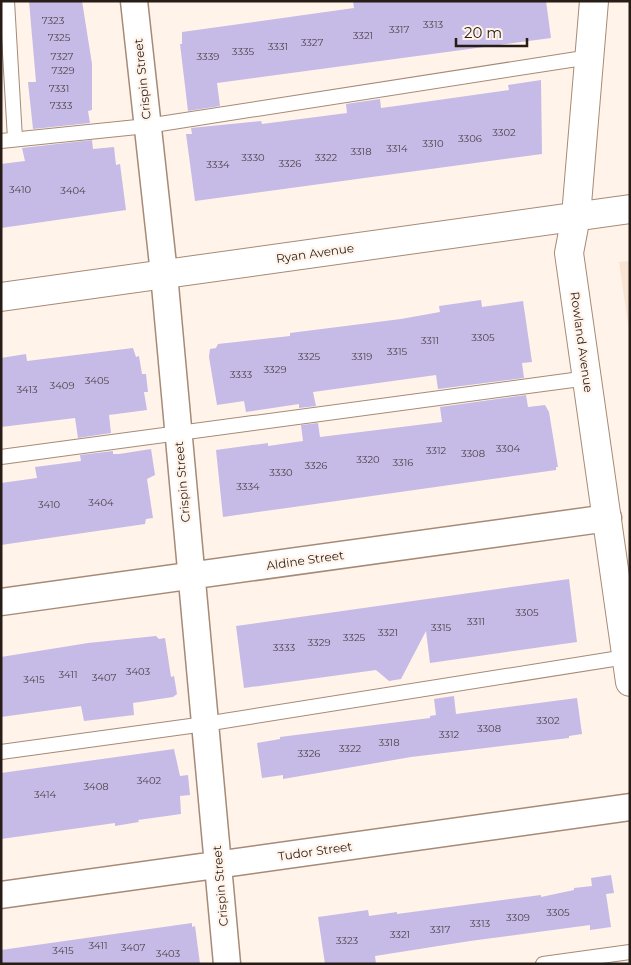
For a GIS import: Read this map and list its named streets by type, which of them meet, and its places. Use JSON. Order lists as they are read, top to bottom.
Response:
{
  "streets": {
    "street": [
      "Crispin Street",
      "Ryan Avenue",
      "Rowland Avenue",
      "Aldine Street",
      "Tudor Street"
    ]
  },
  "crossings": [
    ["Crispin Street", "Ryan Avenue"],
    ["Crispin Street", "Aldine Street"],
    ["Crispin Street", "Tudor Street"],
    ["Ryan Avenue", "Rowland Avenue"],
    ["Rowland Avenue", "Aldine Street"]
  ],
  "house_numbers": [
    "7323",
    "3313",
    "3317",
    "3321",
    "7325",
    "3327",
    "3331",
    "3335",
    "7327",
    "3339",
    "7329",
    "7331",
    "7333",
    "3302",
    "3306",
    "3310",
    "3314",
    "3318",
    "3330",
    "3322",
    "3326",
    "3334",
    "3410",
    "3404",
    "3305",
    "3311",
    "3315",
    "3325",
    "3319",
    "3329",
    "3333",
    "3405",
    "3409",
    "3413",
    "3304",
    "3312",
    "3308",
    "3320",
    "3316",
    "3326",
    "3330",
    "3334",
    "3404",
    "3410",
    "3305",
    "3311",
    "3315",
    "3321",
    "3325",
    "3329",
    "3333",
    "3403",
    "3411",
    "3407",
    "3415",
    "3302",
    "3308",
    "3312",
    "3318",
    "3322",
    "3326",
    "3402",
    "3408",
    "3414",
    "3305",
    "3309",
    "3313",
    "3317",
    "3321",
    "3323",
    "3411",
    "3407",
    "3415",
    "3403"
  ],
  "scale_bar": "20 m"
}
